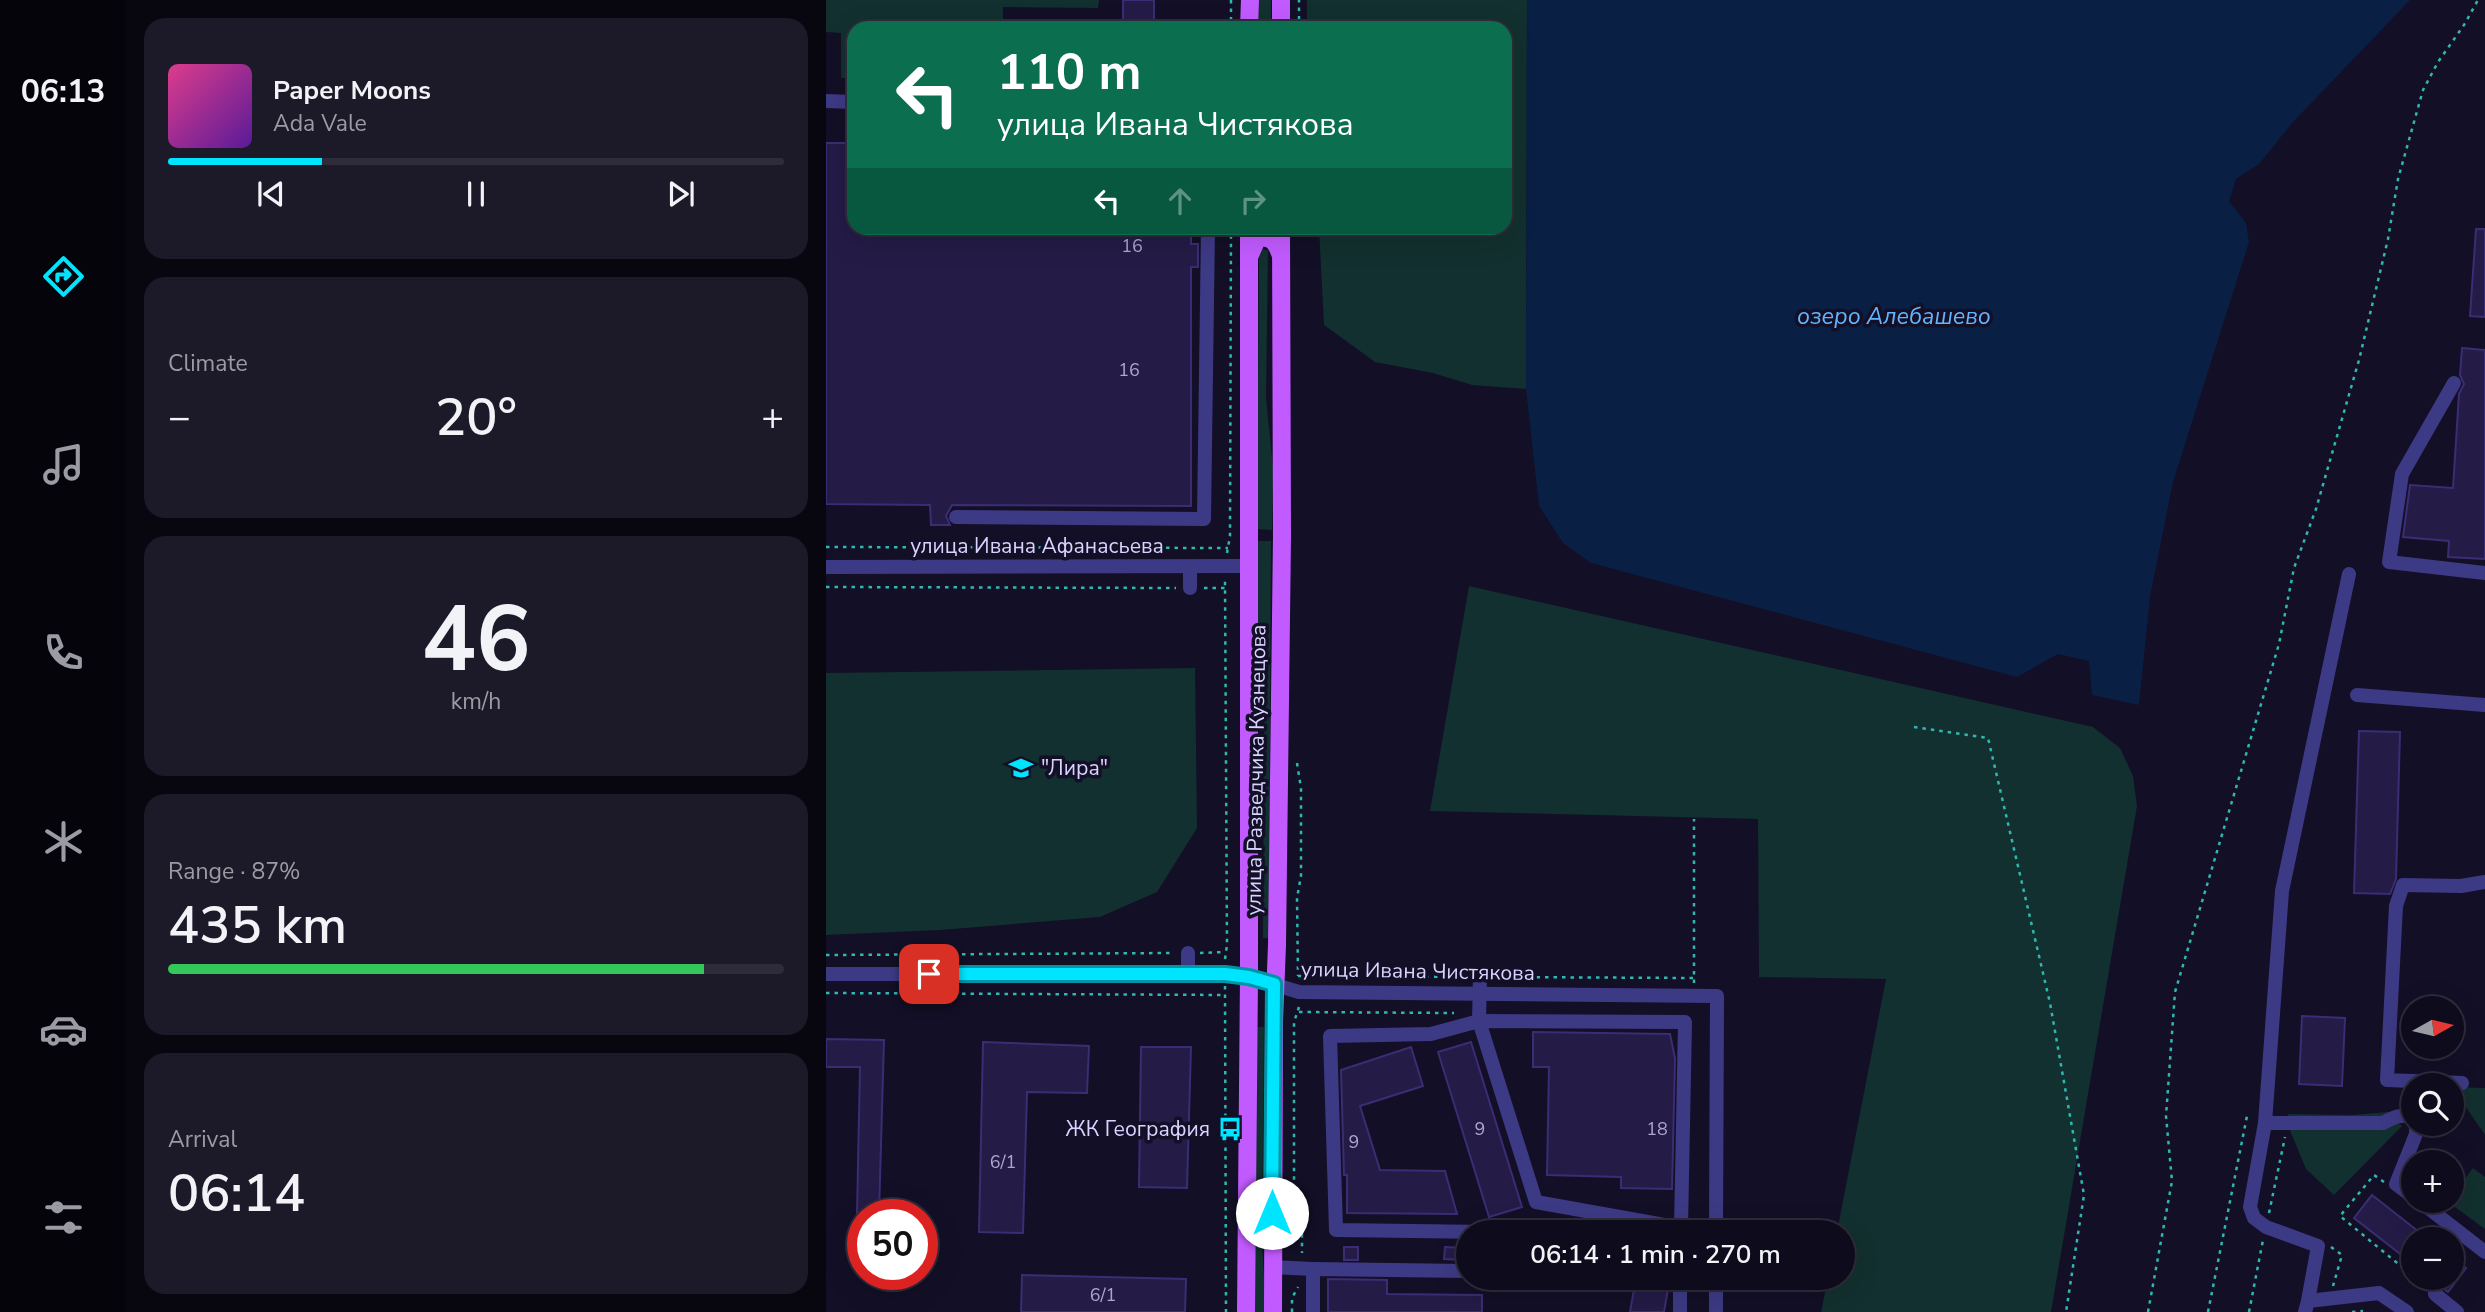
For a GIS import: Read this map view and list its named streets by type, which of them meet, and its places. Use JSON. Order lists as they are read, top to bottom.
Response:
{
  "streets": {
    "main road": ["улица Разведчика Кузнецова"],
    "street": ["улица Ивана Афанасьева", "улица Ивана Чистякова"]
  },
  "crossings": [
    ["улица Ивана Афанасьева", "улица Разведчика Кузнецова"],
    ["улица Разведчика Кузнецова", "улица Ивана Чистякова"]
  ],
  "water": ["озеро Алебашево"],
  "places": {
    "school or university": ["\"Лира\""],
    "bus stop": ["ЖК География"]
  },
  "house_numbers": [
    "16",
    "16",
    "9",
    "18",
    "9",
    "6/1",
    "6/1"
  ],
  "north": "right",
  "page": {
    "tabs": "06:13",
    "turn": ["110 m", "улица Ивана Чистякова"],
    "song": ["Paper Moons", "Ada Vale"],
    "tile": [
      "Climate",
      ["46", "km/h"],
      ["Range · 87%", "435 km"],
      ["Arrival", "06:14"]
    ],
    "heat": ["−", "20°", "+"],
    "map_buttons": ["+", "−"],
    "limit": "50",
    "trip": "06:14 · 1 min · 270 m"
  }
}
